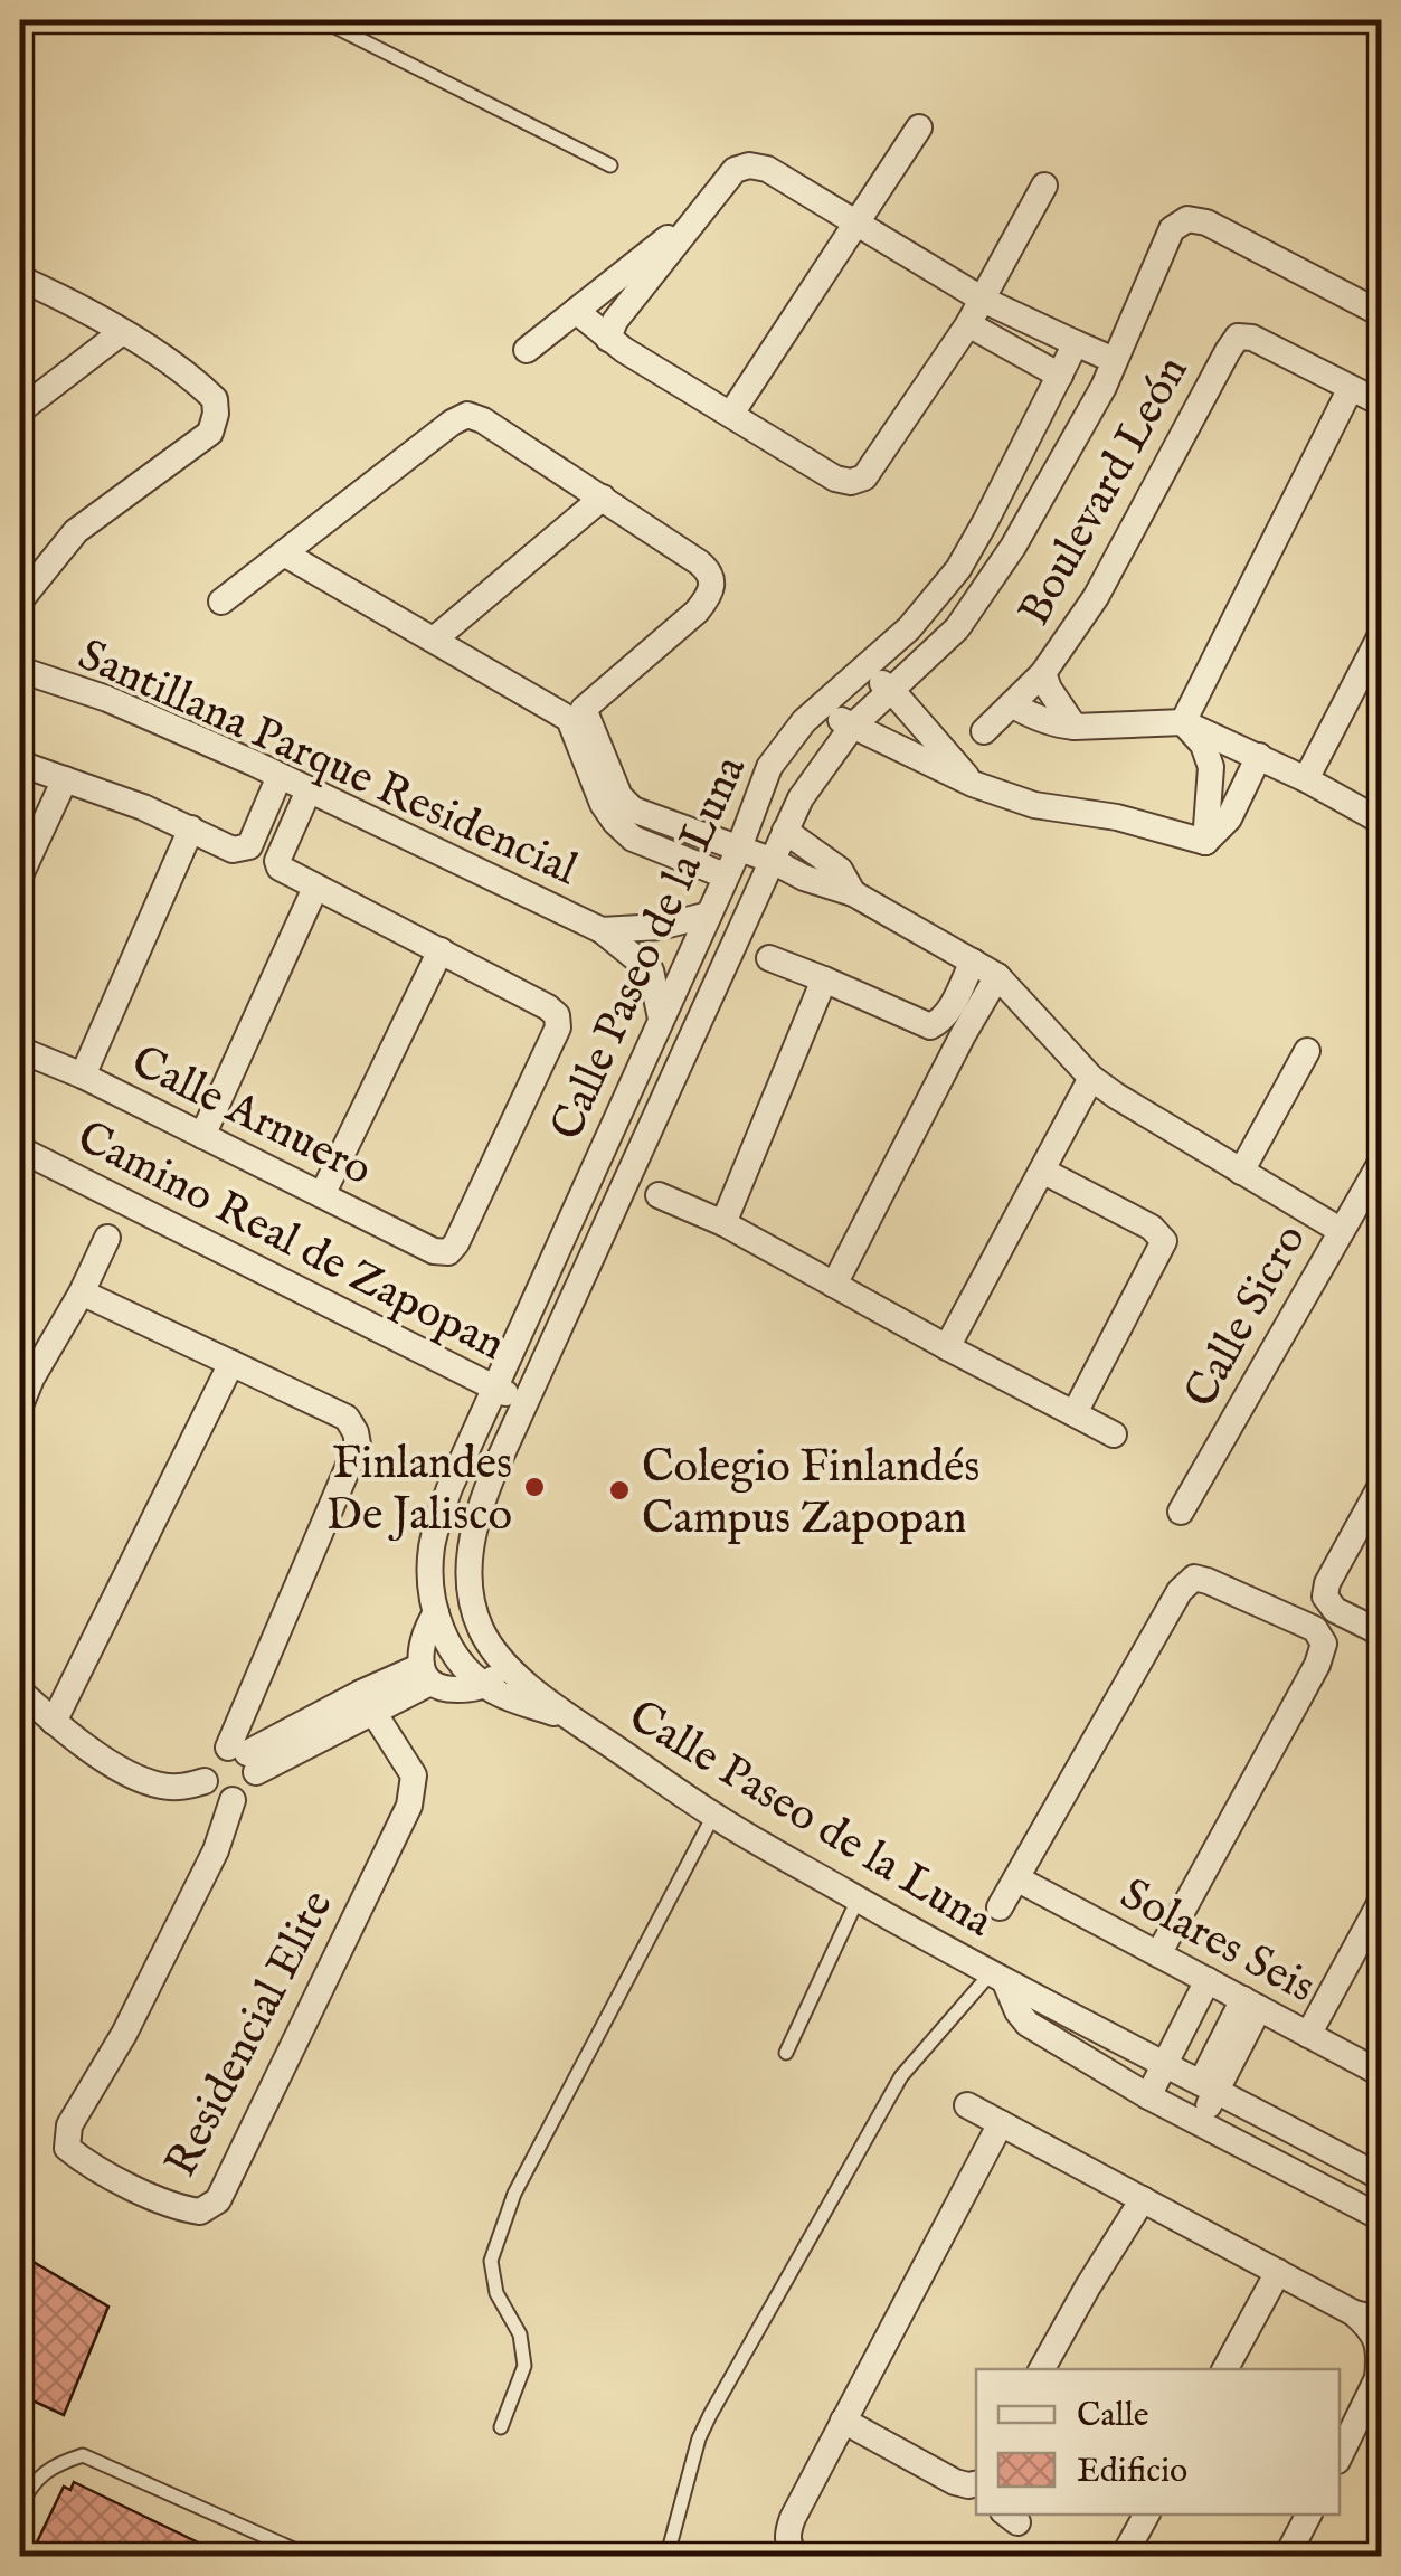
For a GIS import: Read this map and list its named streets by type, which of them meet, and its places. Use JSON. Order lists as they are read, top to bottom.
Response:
{
  "streets": {
    "street": [
      "Boulevard León",
      "Santillana Parque Residencial",
      "Calle Paseo de la Luna",
      "Calle Arnuero",
      "Camino Real de Zapopan",
      "Calle Sicro",
      "Solares Seis",
      "Residencial Elite"
    ]
  },
  "crossings": [
    ["Santillana Parque Residencial", "Calle Paseo de la Luna"],
    ["Calle Paseo de la Luna", "Camino Real de Zapopan"]
  ],
  "places": ["Finlandes De Jalisco", "Colegio Finlandés Campus Zapopan"],
  "legend": ["Calle", "Edificio"]
}
